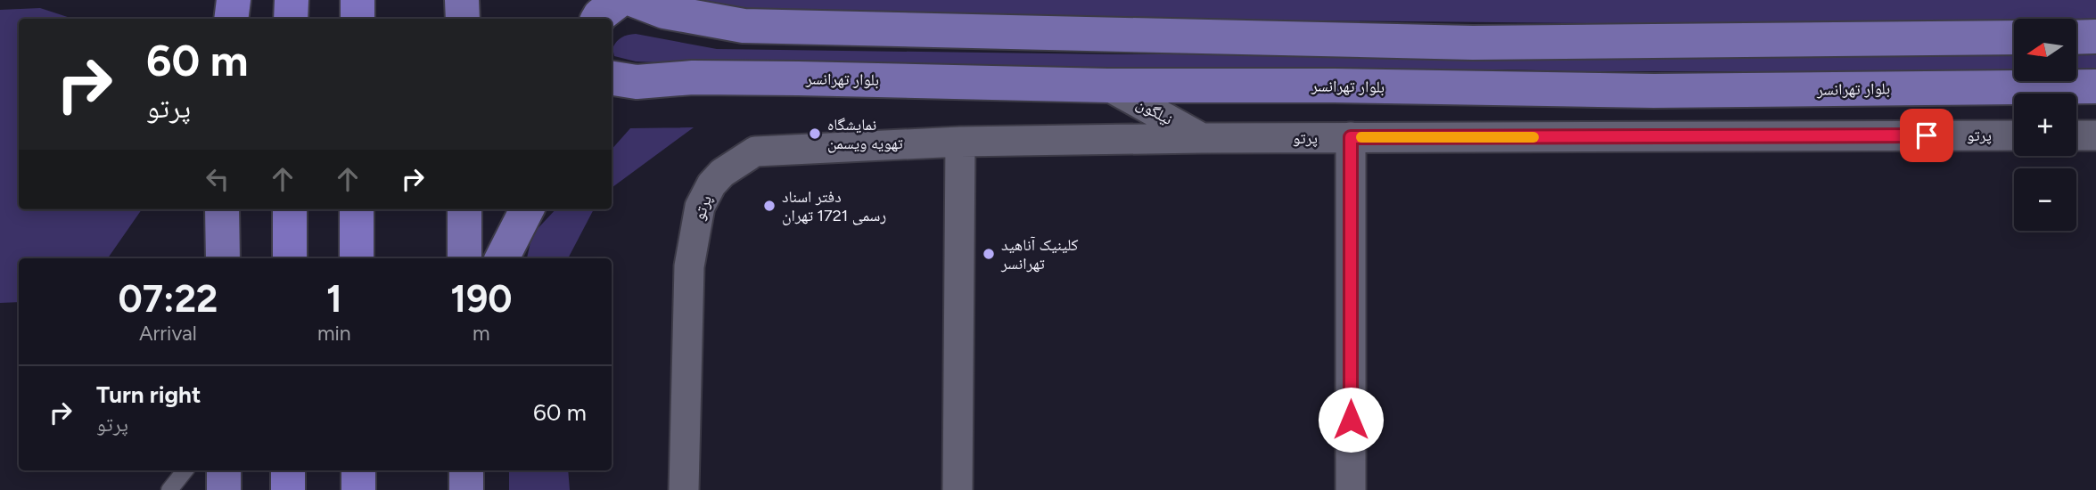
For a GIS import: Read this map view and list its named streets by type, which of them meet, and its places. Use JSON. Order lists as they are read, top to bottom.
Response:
{
  "streets": {
    "main road": ["بلوار تهرانسر"],
    "street": ["نیلگون", "پرتو"]
  },
  "crossings": [
    ["بلوار تهرانسر", "نیلگون"],
    ["نیلگون", "پرتو"]
  ],
  "places": ["نمایشگاه تهویه ویسمن", "دفتر اسناد رسمی 1721 تهران", "کلینیک آناهید تهرانسر"],
  "north": "left",
  "page": {
    "map_buttons": ["+", "−"],
    "turn": ["60 m", "پرتو"],
    "eta": [
      "07:22",
      "Arrival",
      "1",
      "min",
      "190",
      "m"
    ],
    "list": [
      {
        "name": "Turn right",
        "note": "پرتو",
        "value": "60 m"
      }
    ]
  }
}
